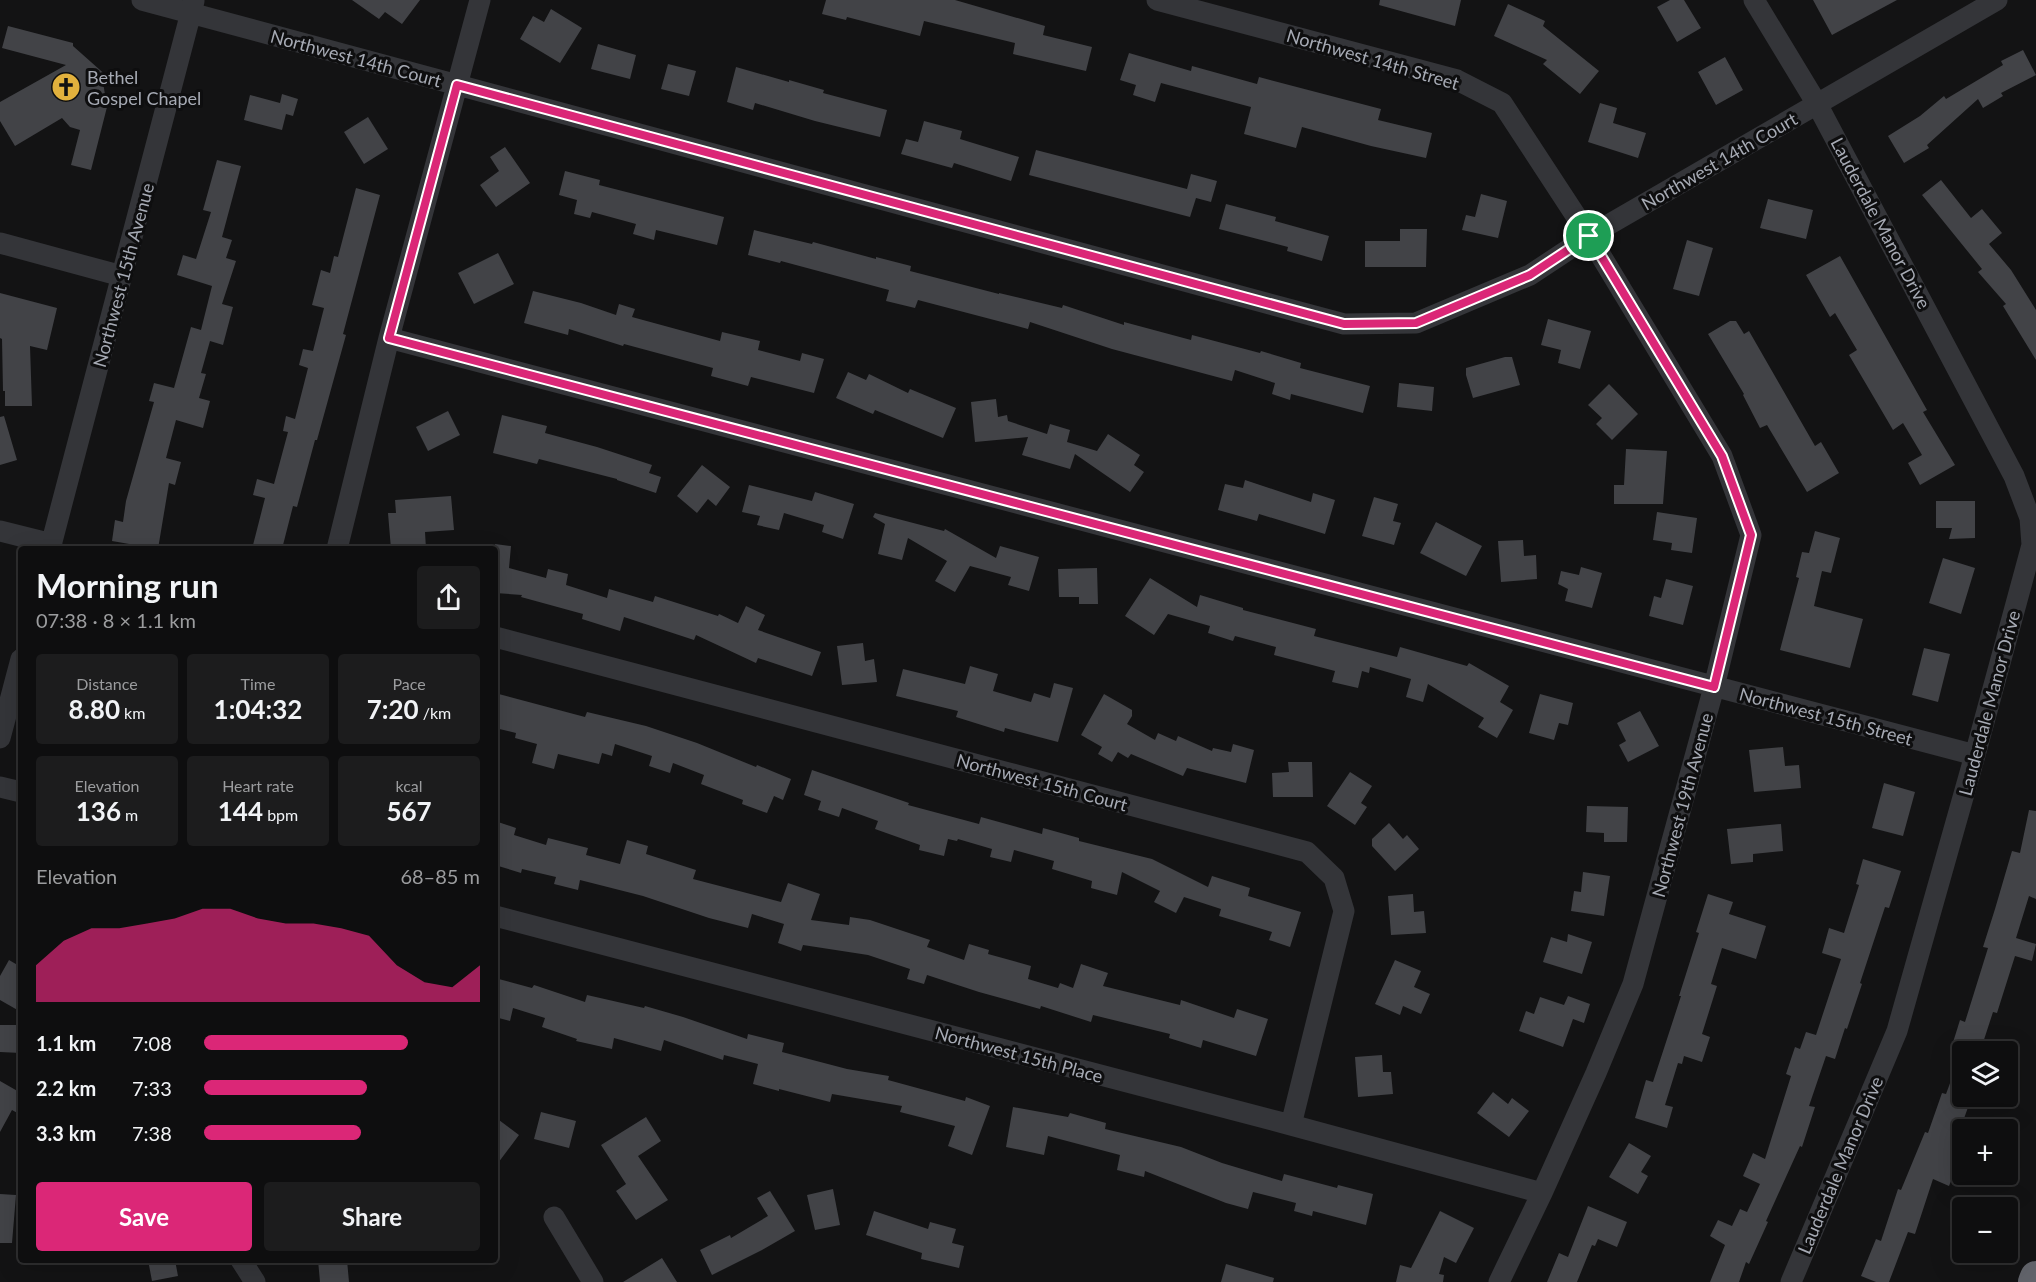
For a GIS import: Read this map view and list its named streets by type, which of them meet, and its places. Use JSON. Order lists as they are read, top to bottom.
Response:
{
  "streets": {
    "street": [
      "Northwest 14th Court",
      "Northwest 14th Street",
      "Lauderdale Manor Drive",
      "Northwest 15th Avenue",
      "Northwest 15th Street",
      "Northwest 15th Court",
      "Northwest 19th Avenue",
      "Northwest 15th Place"
    ]
  },
  "crossings": [
    ["Northwest 14th Court", "Northwest 14th Street"],
    ["Northwest 14th Court", "Lauderdale Manor Drive"],
    ["Northwest 14th Court", "Northwest 15th Avenue"],
    ["Northwest 14th Court", "Northwest 19th Avenue"],
    ["Northwest 14th Street", "Northwest 19th Avenue"],
    ["Lauderdale Manor Drive", "Northwest 15th Street"],
    ["Northwest 15th Street", "Northwest 19th Avenue"],
    ["Northwest 15th Court", "Northwest 15th Place"],
    ["Northwest 19th Avenue", "Northwest 15th Place"]
  ],
  "places": {
    "church": ["Bethel Gospel Chapel"]
  },
  "page": {
    "heading": ["Morning run", "07:38 · 8 × 1.1 km"],
    "stats": [
      ["Distance", "8.80 km"],
      ["Time", "1:04:32"],
      ["Pace", "7:20 /km"],
      ["Elevation", "136 m"],
      ["Heart rate", "144 bpm"],
      ["kcal", "567"]
    ],
    "chart": ["Elevation", "68–85 m"],
    "list": [
      {
        "name": "1.1 km",
        "note": "7:08"
      },
      {
        "name": "2.2 km",
        "note": "7:33"
      },
      {
        "name": "3.3 km",
        "note": "7:38"
      }
    ],
    "map_buttons": ["+", "−"],
    "buttons": ["Save", "Share"]
  }
}
